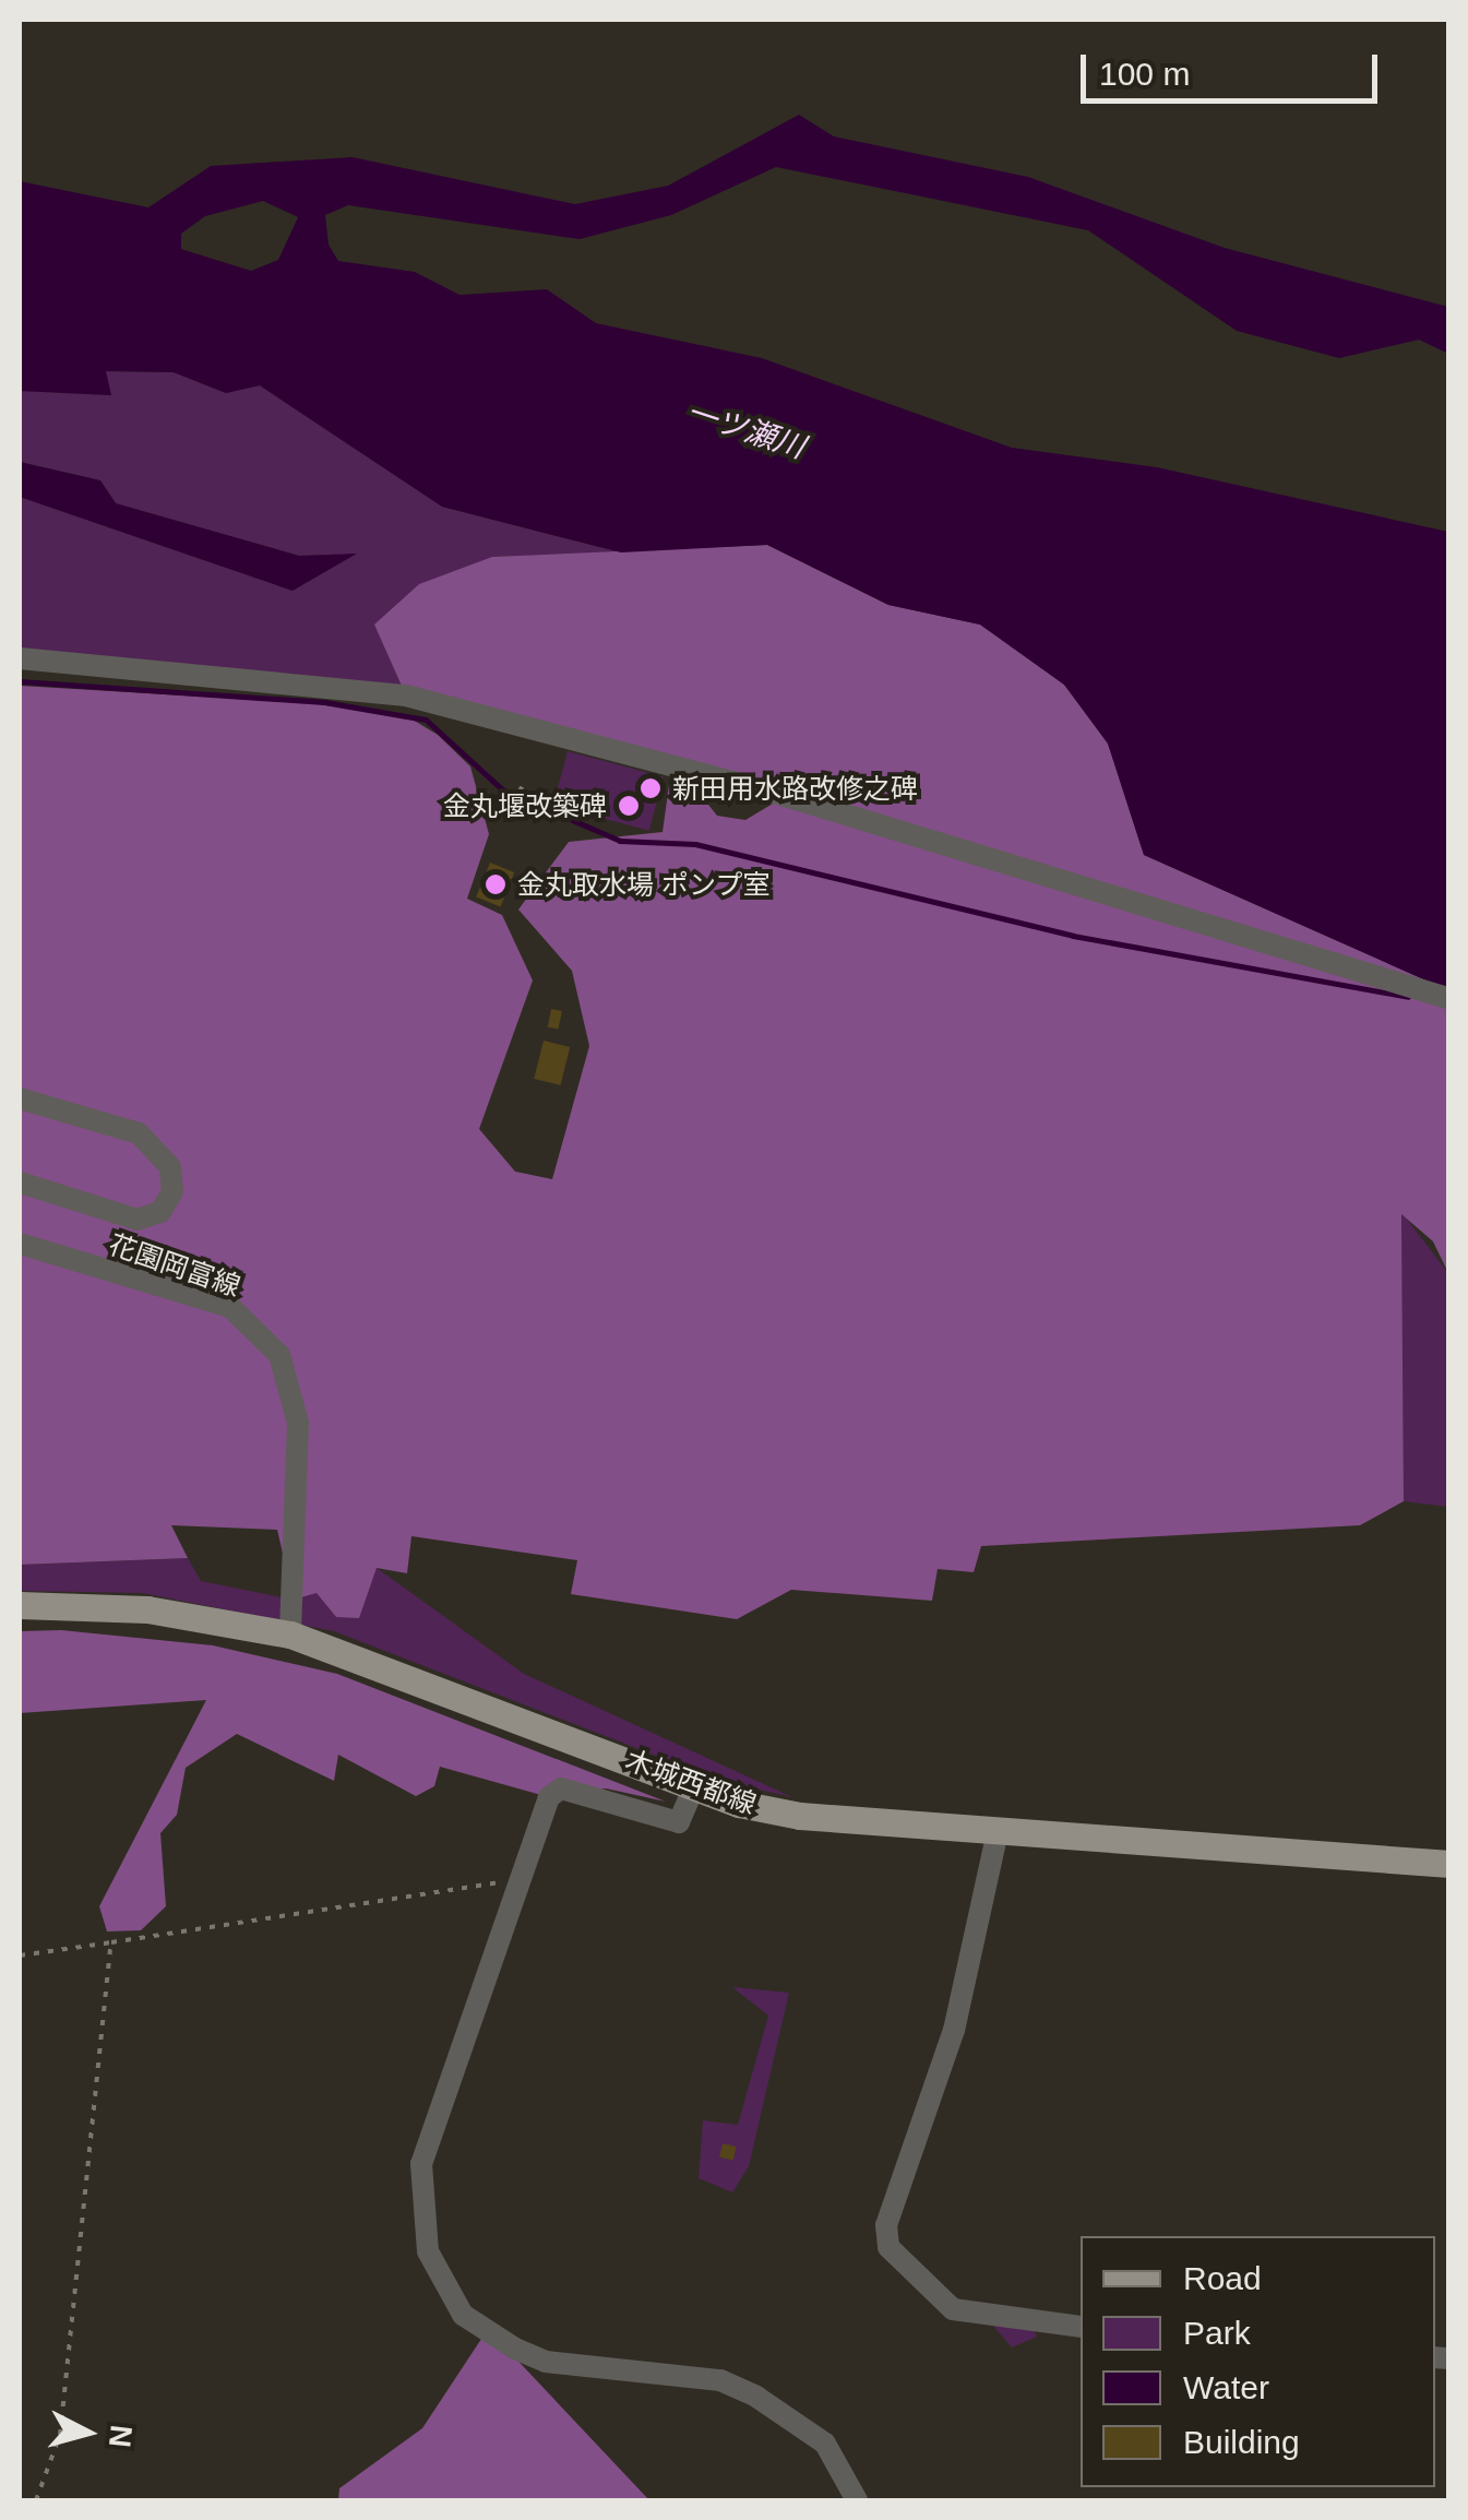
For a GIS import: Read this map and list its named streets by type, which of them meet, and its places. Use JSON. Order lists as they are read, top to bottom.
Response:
{
  "streets": {
    "main road": ["木城西都線"],
    "street": ["花園岡富線"]
  },
  "crossings": [
    ["花園岡富線", "木城西都線"]
  ],
  "water": ["一ツ瀬川"],
  "places": ["新田用水路改修之碑", "金丸堰改築碑", "金丸取水場 ポンプ室"],
  "legend": [
    "Road",
    "Park",
    "Water",
    "Building"
  ],
  "scale_bar": "100 m",
  "north": "right"
}
